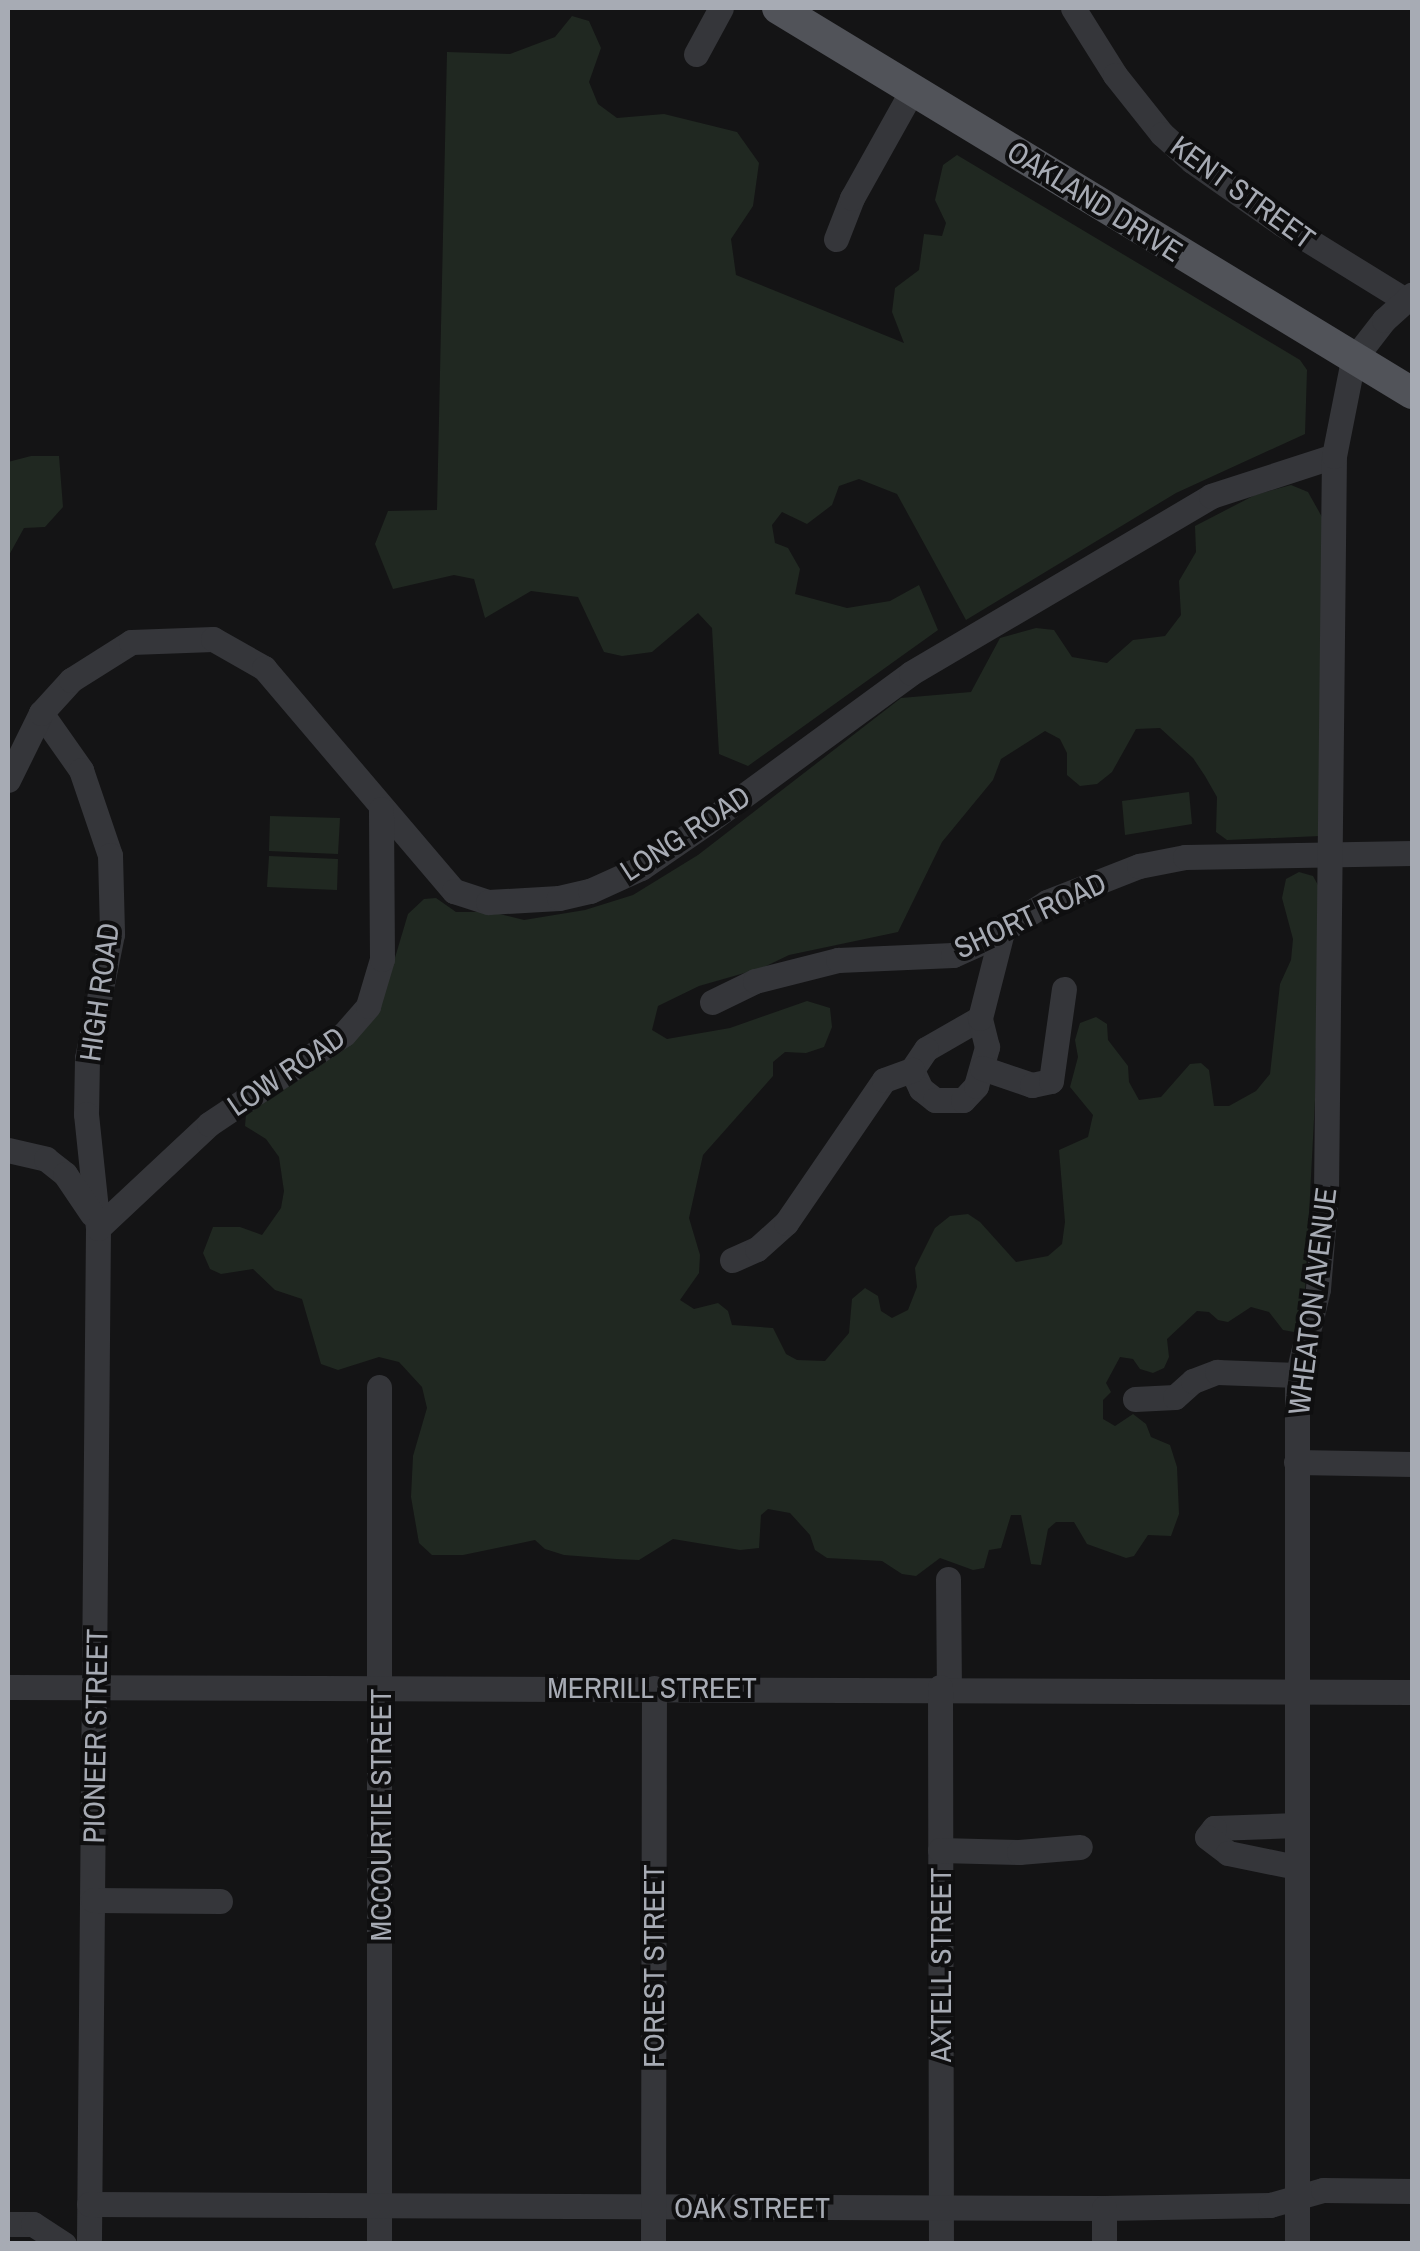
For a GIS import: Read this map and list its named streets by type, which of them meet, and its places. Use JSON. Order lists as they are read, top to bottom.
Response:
{
  "streets": {
    "main road": ["OAKLAND DRIVE"],
    "street": [
      "KENT STREET",
      "LONG ROAD",
      "SHORT ROAD",
      "HIGH ROAD",
      "LOW ROAD",
      "WHEATON AVENUE",
      "MERRILL STREET",
      "PIONEER STREET",
      "MCCOURTIE STREET",
      "AXTELL STREET",
      "FOREST STREET",
      "OAK STREET"
    ]
  },
  "crossings": [
    ["OAKLAND DRIVE", "WHEATON AVENUE"],
    ["LONG ROAD", "HIGH ROAD"],
    ["LONG ROAD", "LOW ROAD"],
    ["LONG ROAD", "WHEATON AVENUE"],
    ["SHORT ROAD", "WHEATON AVENUE"],
    ["HIGH ROAD", "LOW ROAD"],
    ["HIGH ROAD", "PIONEER STREET"],
    ["LOW ROAD", "PIONEER STREET"],
    ["WHEATON AVENUE", "MERRILL STREET"],
    ["WHEATON AVENUE", "OAK STREET"],
    ["MERRILL STREET", "PIONEER STREET"],
    ["MERRILL STREET", "MCCOURTIE STREET"],
    ["MERRILL STREET", "AXTELL STREET"],
    ["MERRILL STREET", "FOREST STREET"],
    ["PIONEER STREET", "OAK STREET"],
    ["MCCOURTIE STREET", "OAK STREET"],
    ["AXTELL STREET", "OAK STREET"],
    ["FOREST STREET", "OAK STREET"]
  ]
}
